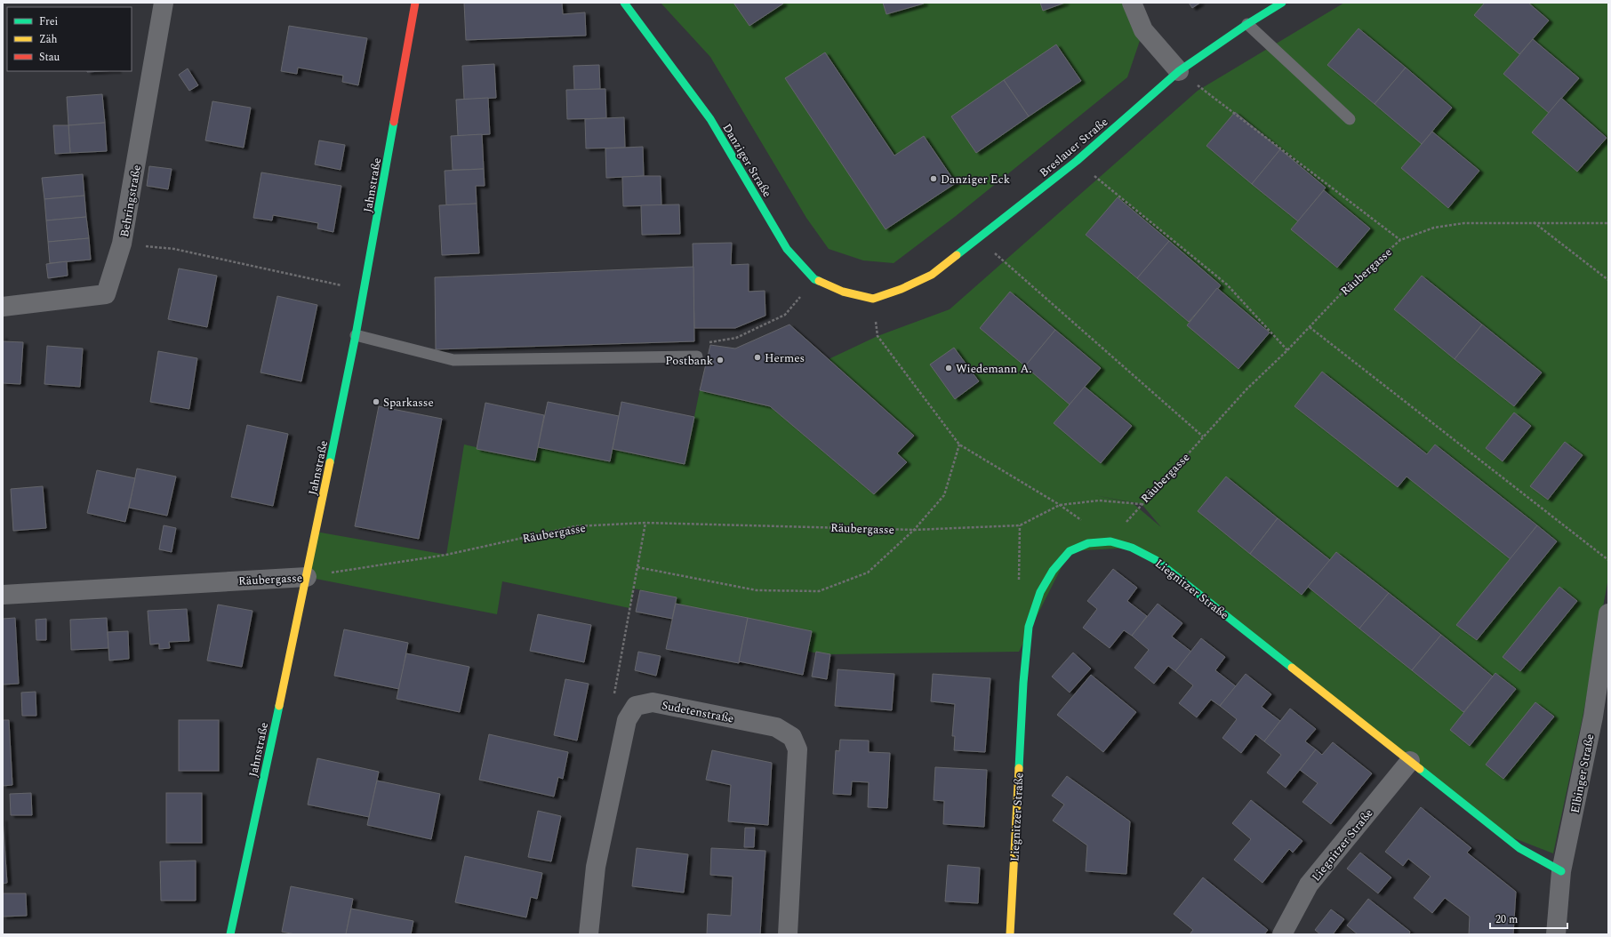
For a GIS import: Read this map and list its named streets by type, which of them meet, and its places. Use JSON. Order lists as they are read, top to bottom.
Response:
{
  "streets": {
    "street": [
      "Breslauer Straße",
      "Danziger Straße",
      "Jahnstraße",
      "Behringstraße",
      "Räubergasse",
      "Liegnitzer Straße",
      "Sudetenstraße",
      "Elbinger Straße"
    ]
  },
  "crossings": [
    ["Breslauer Straße", "Danziger Straße"],
    ["Jahnstraße", "Räubergasse"],
    ["Liegnitzer Straße", "Elbinger Straße"]
  ],
  "places": [
    "Danziger Eck",
    "Hermes",
    "Postbank",
    "Wiedemann A.",
    "Sparkasse"
  ],
  "legend": ["Frei", "Zäh", "Stau"],
  "scale_bar": "20 m"
}
